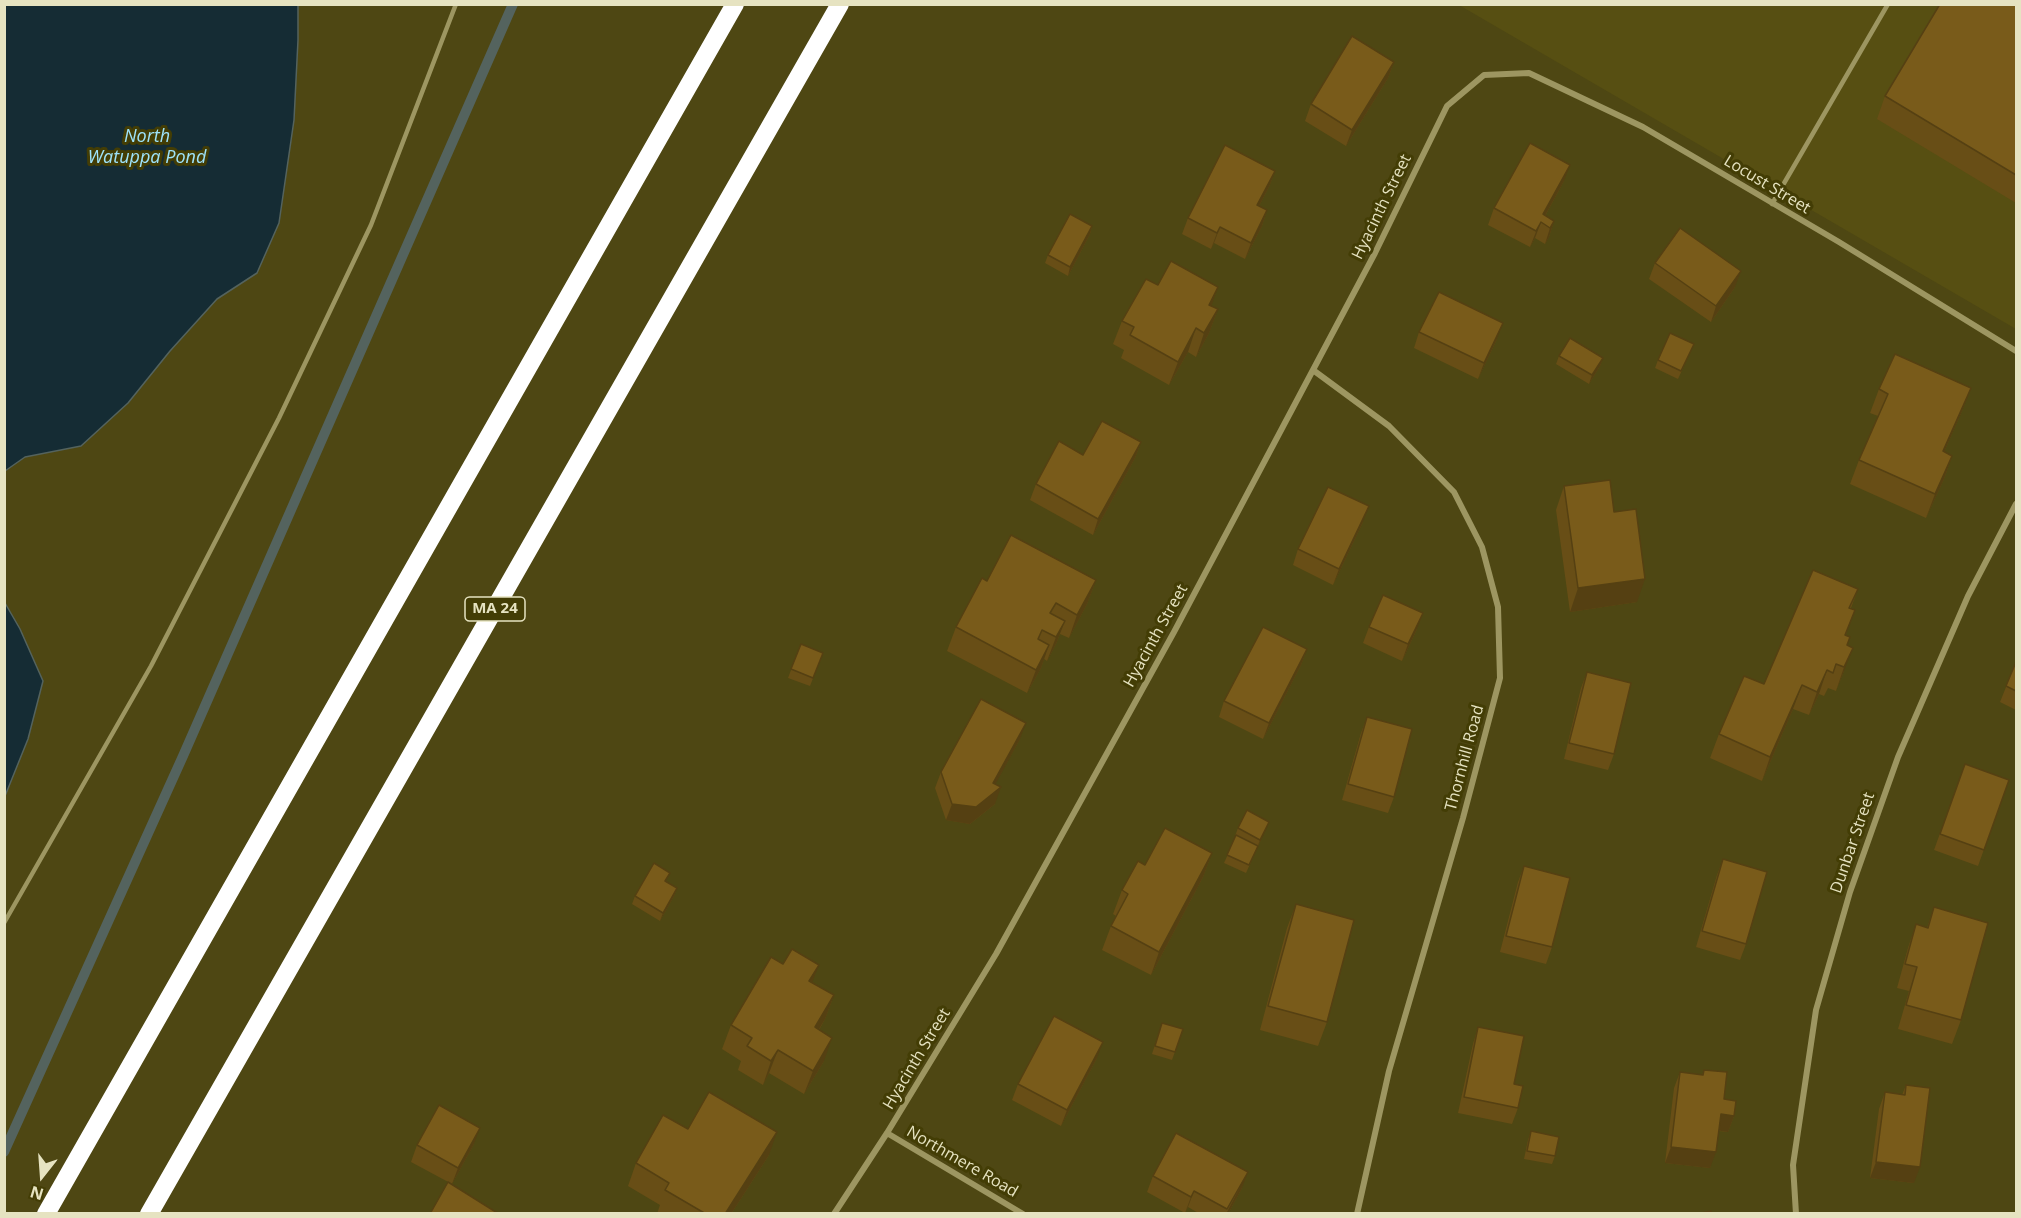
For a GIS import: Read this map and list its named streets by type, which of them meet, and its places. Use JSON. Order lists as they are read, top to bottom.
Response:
{
  "streets": {
    "highway": ["MA 24"],
    "street": [
      "Locust Street",
      "Hyacinth Street",
      "Thornhill Road",
      "Dunbar Street",
      "Northmere Road"
    ]
  },
  "crossings": [
    ["Locust Street", "Hyacinth Street"],
    ["Hyacinth Street", "Thornhill Road"],
    ["Hyacinth Street", "Northmere Road"]
  ],
  "water": ["North Watuppa Pond"],
  "north": "bottom"
}
